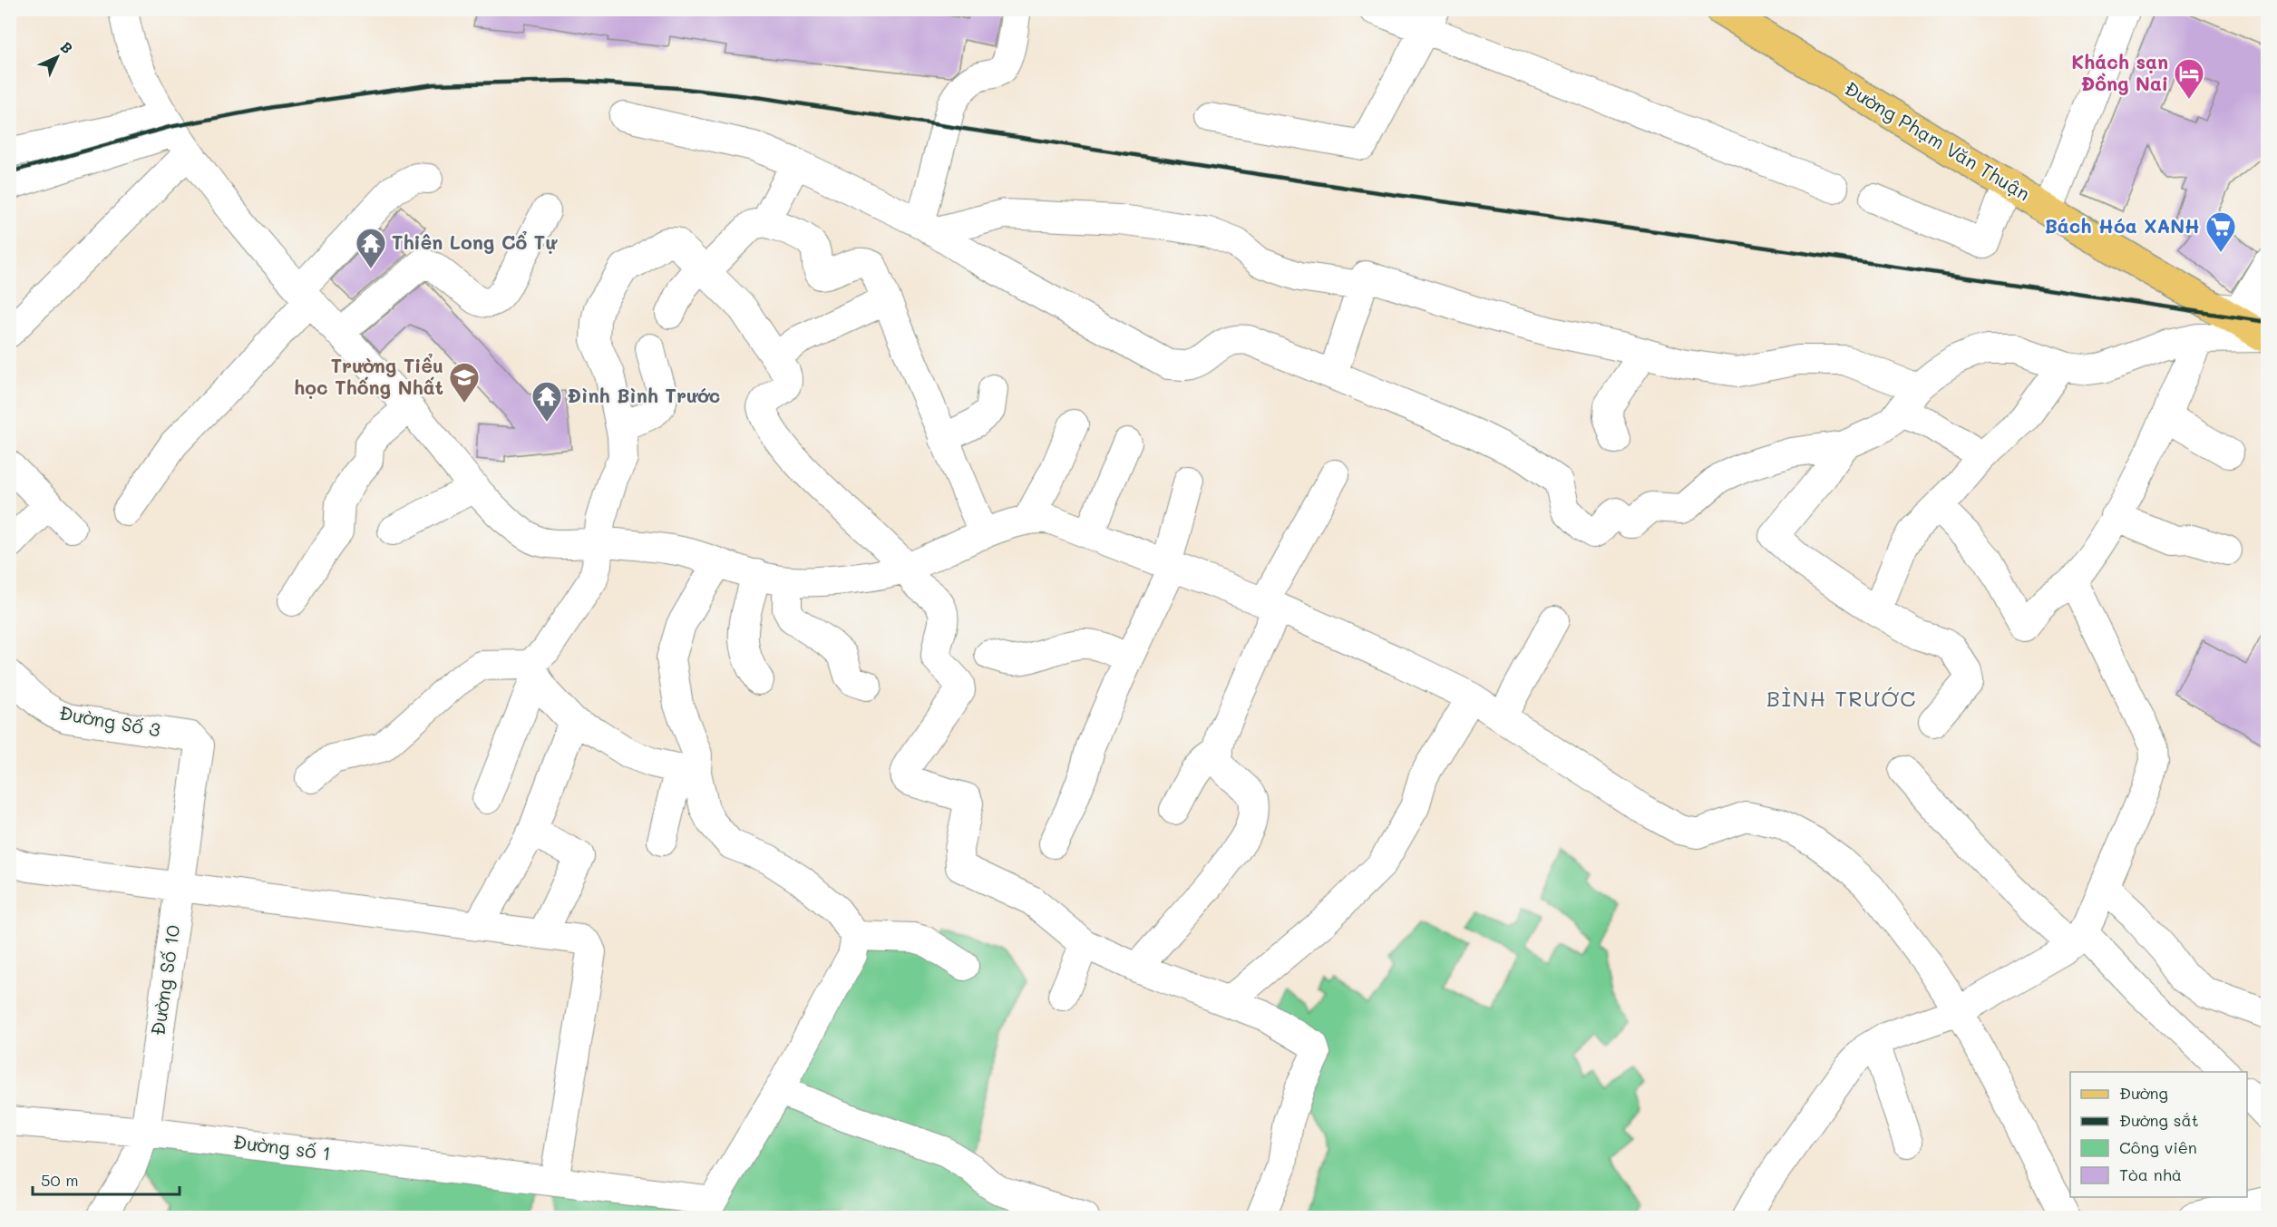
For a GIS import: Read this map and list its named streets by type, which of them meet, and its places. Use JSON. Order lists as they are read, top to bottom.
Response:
{
  "streets": {
    "main road": ["Đường Phạm Văn Thuận"],
    "street": ["Đường Số 3", "Đường Số 10", "Đường số 1"]
  },
  "crossings": [
    ["Đường Số 3", "Đường Số 10"],
    ["Đường Số 10", "Đường số 1"]
  ],
  "districts": ["BÌNH TRƯỚC"],
  "places": {
    "hotel": ["Khách sạn Đồng Nai"],
    "supermarket": ["Bách Hóa XANH"],
    "temple": ["Thiên Long Cổ Tự", "Đình Bình Trước"],
    "school or university": ["Trường Tiểu học Thống Nhất"]
  },
  "legend": [
    "Đường",
    "Đường sắt",
    "Công viên",
    "Tòa nhà"
  ],
  "scale_bar": "50 m",
  "north": "top right"
}
